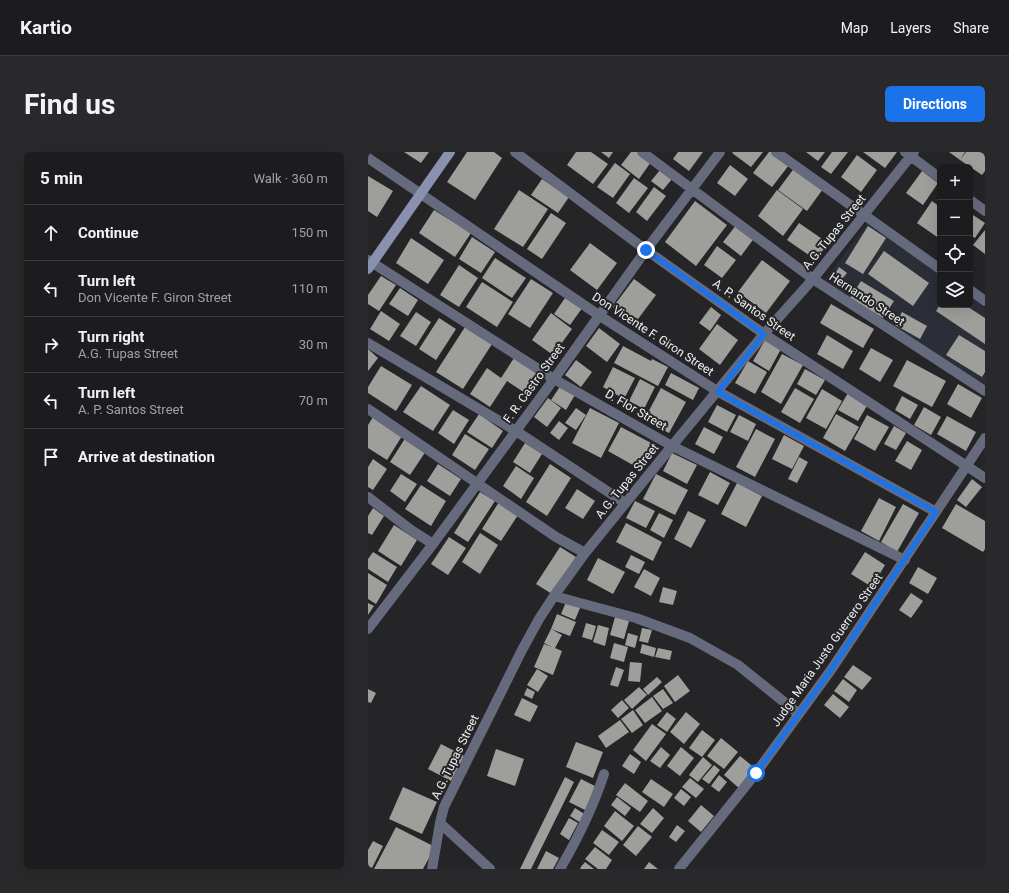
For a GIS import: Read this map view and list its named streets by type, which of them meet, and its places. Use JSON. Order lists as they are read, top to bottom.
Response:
{
  "streets": {
    "street": [
      "A.G. Tupas Street",
      "Hernando Street",
      "A. P. Santos Street",
      "Don Vicente F. Giron Street",
      "F. R. Castro Street",
      "D. Flor Street",
      "Judge Maria Justo Guerrero Street"
    ]
  },
  "crossings": [
    ["A.G. Tupas Street", "Hernando Street"],
    ["A.G. Tupas Street", "A. P. Santos Street"],
    ["A.G. Tupas Street", "Don Vicente F. Giron Street"],
    ["A.G. Tupas Street", "D. Flor Street"],
    ["Hernando Street", "F. R. Castro Street"],
    ["A. P. Santos Street", "F. R. Castro Street"],
    ["A. P. Santos Street", "Judge Maria Justo Guerrero Street"],
    ["Don Vicente F. Giron Street", "F. R. Castro Street"],
    ["Don Vicente F. Giron Street", "Judge Maria Justo Guerrero Street"],
    ["F. R. Castro Street", "D. Flor Street"],
    ["D. Flor Street", "Judge Maria Justo Guerrero Street"]
  ],
  "page": {
    "header": "Kartio",
    "nav": ["Map", "Layers", "Share"],
    "buttons": "Directions",
    "title": "Find us",
    "heading": ["5 min", "Walk · 360 m"],
    "map_buttons": ["+", "−"],
    "list": [
      ["Continue", "150 m"],
      ["Turn left", "Don Vicente F. Giron Street", "110 m"],
      ["Turn right", "A.G. Tupas Street", "30 m"],
      ["Turn left", "A. P. Santos Street", "70 m"],
      "Arrive at destination"
    ]
  }
}
